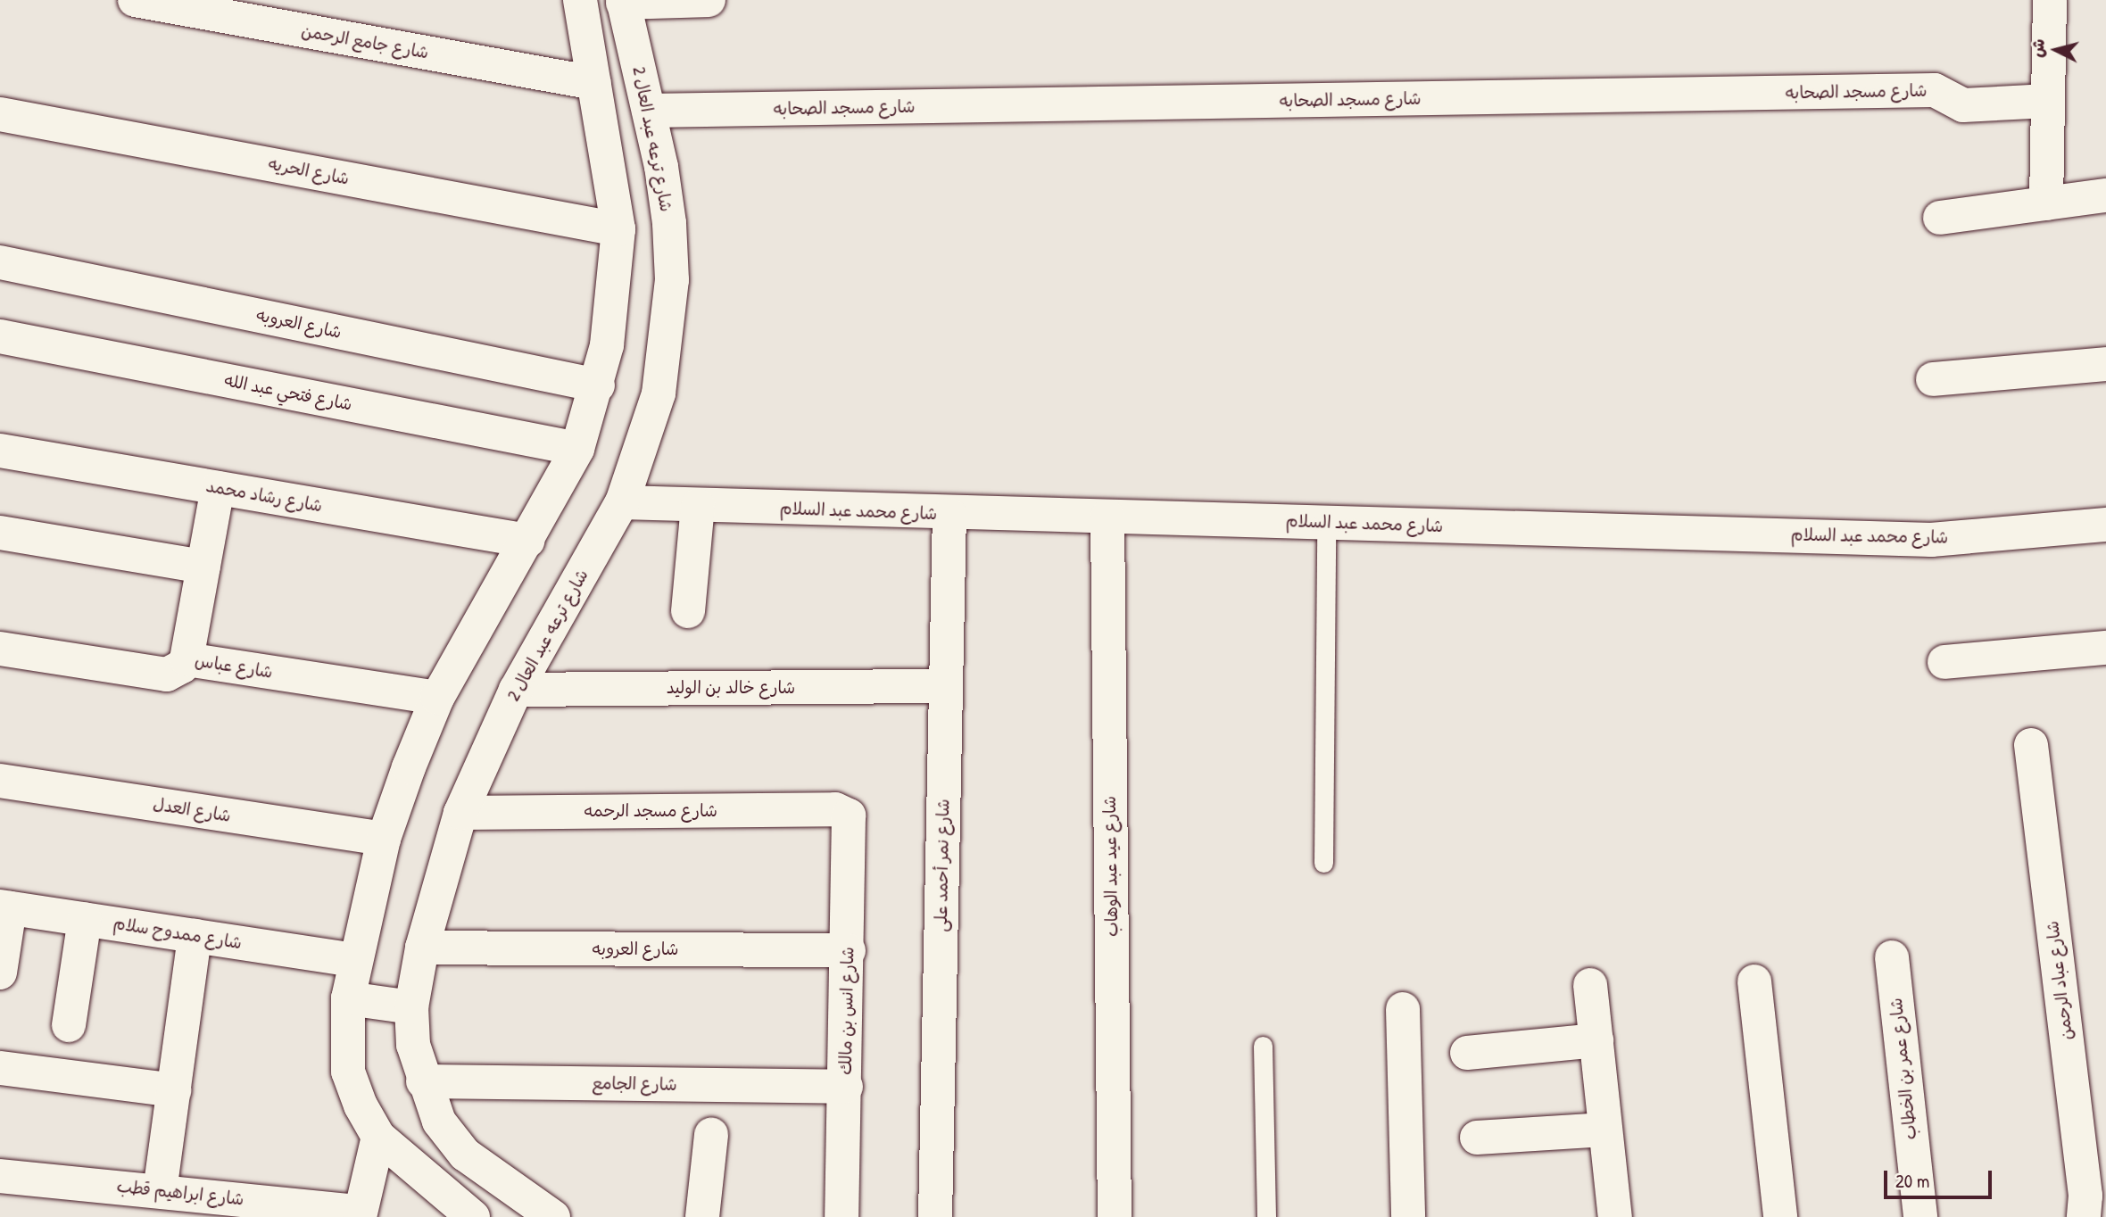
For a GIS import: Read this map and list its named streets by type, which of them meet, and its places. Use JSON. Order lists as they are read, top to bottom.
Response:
{
  "streets": {
    "street": [
      "شارع جامع الرحمن",
      "شارع مسجد الصحابه",
      "شارع ترعه عبد العال 2",
      "شارع الحريه",
      "شارع العروبه",
      "شارع فتحي عبد الله",
      "شارع رشاد محمد",
      "شارع محمد عبد السلام",
      "شارع عباس",
      "شارع خالد بن الوليد",
      "شارع العدل",
      "شارع مسجد الرحمه",
      "شارع نمر أحمد على",
      "شارع عيد عبد الوهاب",
      "شارع ممدوح سلام",
      "شارع عباد الرحمن",
      "شارع انس بن مالك",
      "شارع عمر بن الخطاب",
      "شارع الجامع",
      "شارع ابراهيم قطب"
    ]
  },
  "crossings": [
    ["شارع مسجد الصحابه", "شارع ترعه عبد العال 2"],
    ["شارع ترعه عبد العال 2", "شارع العروبه"],
    ["شارع ترعه عبد العال 2", "شارع محمد عبد السلام"],
    ["شارع ترعه عبد العال 2", "شارع خالد بن الوليد"],
    ["شارع ترعه عبد العال 2", "شارع مسجد الرحمه"],
    ["شارع ترعه عبد العال 2", "شارع الجامع"],
    ["شارع العروبه", "شارع انس بن مالك"],
    ["شارع محمد عبد السلام", "شارع نمر أحمد على"],
    ["شارع محمد عبد السلام", "شارع عيد عبد الوهاب"],
    ["شارع خالد بن الوليد", "شارع نمر أحمد على"],
    ["شارع مسجد الرحمه", "شارع انس بن مالك"],
    ["شارع انس بن مالك", "شارع الجامع"]
  ],
  "scale_bar": "20 m",
  "north": "left"
}
